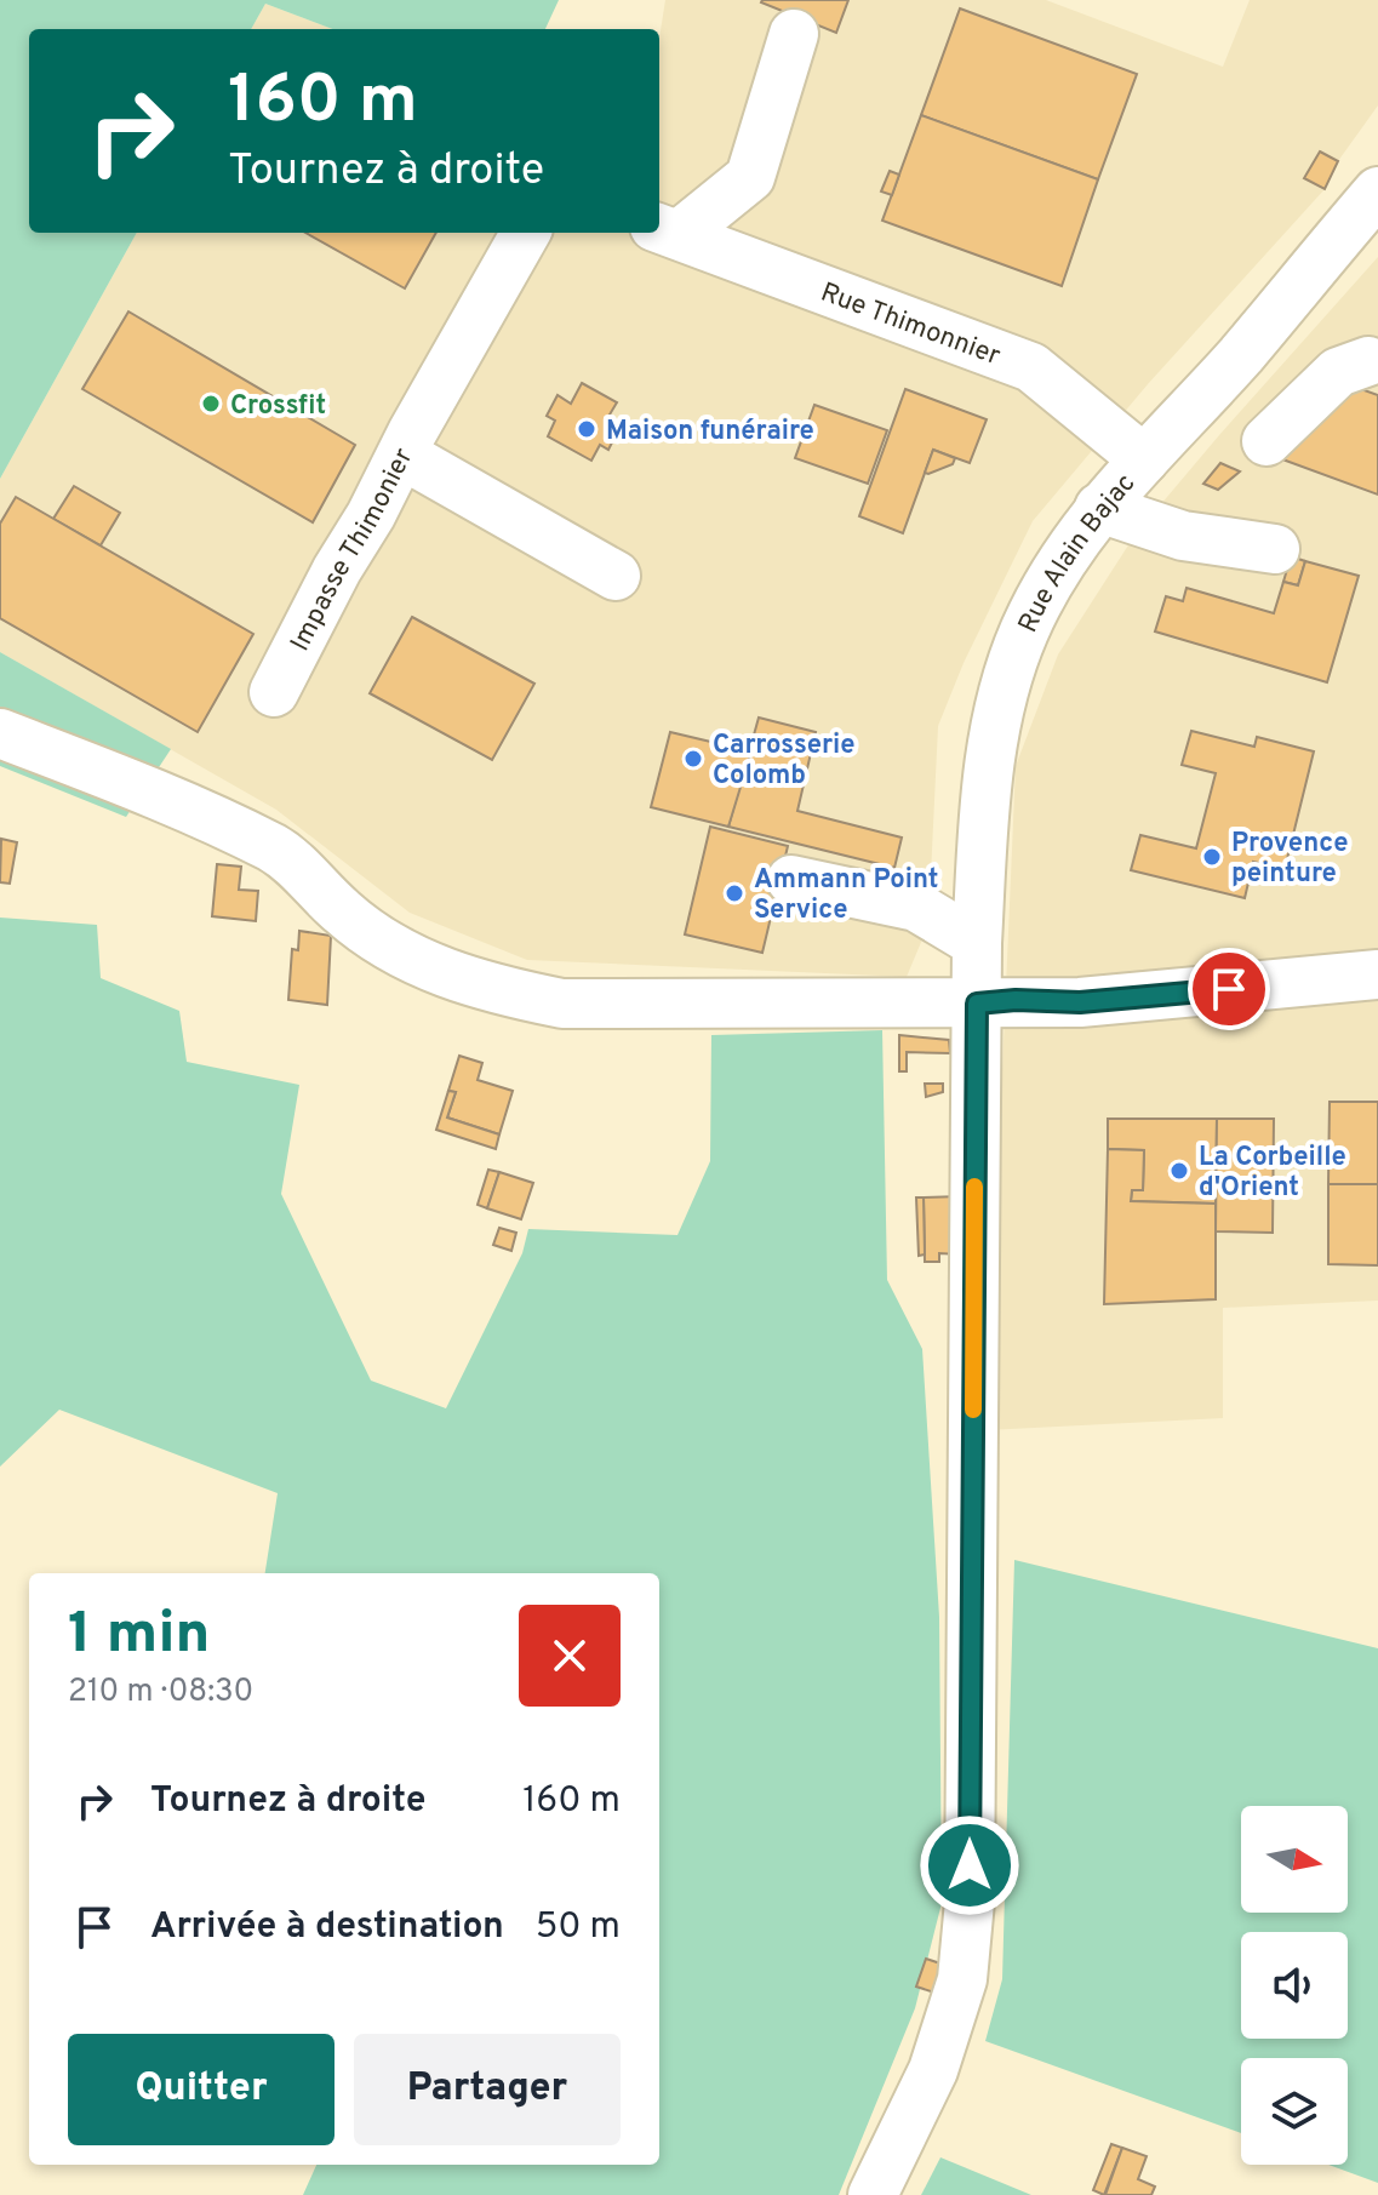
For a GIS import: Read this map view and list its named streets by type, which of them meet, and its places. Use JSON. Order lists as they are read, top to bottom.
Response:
{
  "streets": {
    "street": ["Rue Thimonnier", "Impasse Thimonier", "Rue Alain Bajac"]
  },
  "crossings": [
    ["Rue Thimonnier", "Rue Alain Bajac"]
  ],
  "places": [
    "Crossfit",
    "Maison funéraire",
    "Carrosserie Colomb",
    "Provence peinture",
    "Ammann Point Service",
    "La Corbeille d'Orient"
  ],
  "north": "right",
  "page": {
    "turn": ["160 m", "Tournez à droite"],
    "heading": ["1 min", "210 m · 08:30"],
    "list": [
      {
        "name": "Tournez à droite",
        "value": "160 m"
      },
      {
        "name": "Arrivée à destination",
        "value": "50 m"
      }
    ],
    "buttons": ["Quitter", "Partager"]
  }
}
